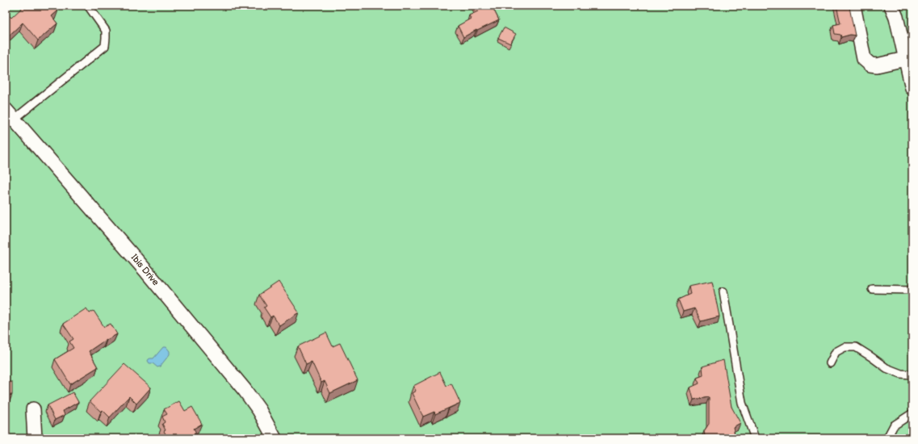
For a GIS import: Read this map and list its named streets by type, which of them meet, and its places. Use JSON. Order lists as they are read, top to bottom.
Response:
{
  "streets": {
    "street": ["Ibis Drive"]
  }
}
